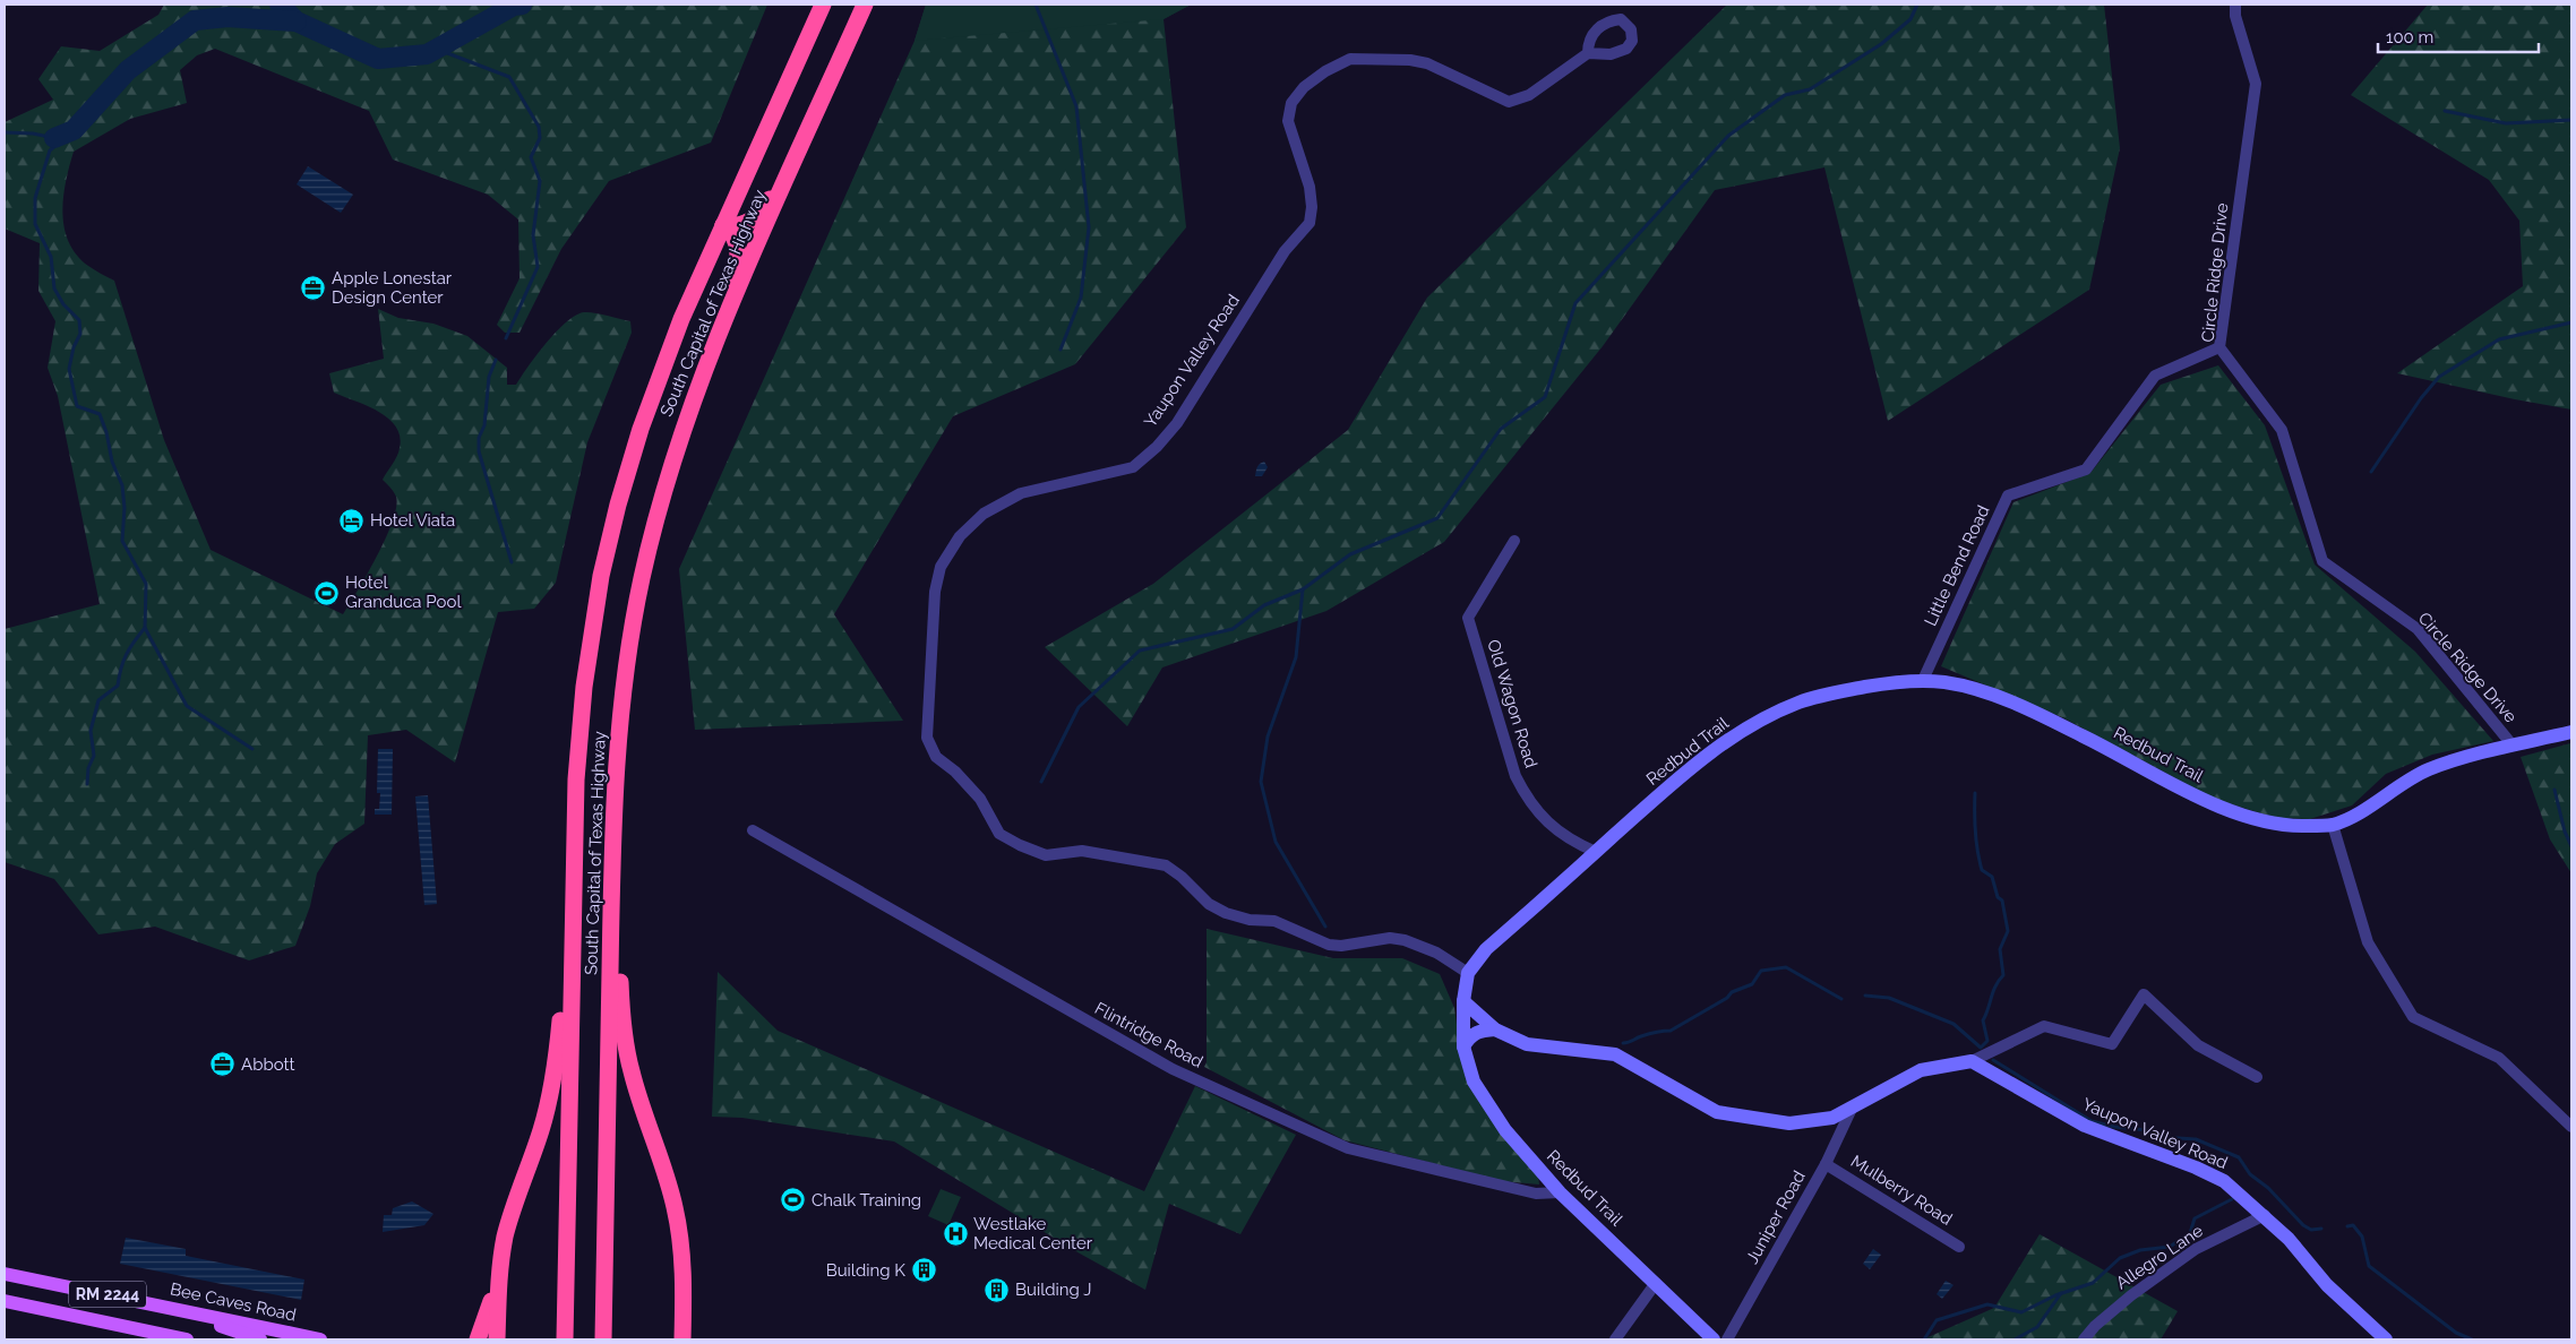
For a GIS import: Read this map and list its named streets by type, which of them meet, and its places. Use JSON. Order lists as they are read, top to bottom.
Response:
{
  "streets": {
    "highway": ["South Capital of Texas Highway"],
    "main road": ["RM 2244", "Bee Caves Road"],
    "street": [
      "Circle Ridge Drive",
      "Yaupon Valley Road",
      "Little Bend Road",
      "Old Wagon Road",
      "Redbud Trail",
      "Flintridge Road",
      "Mulberry Road",
      "Juniper Road",
      "Allegro Lane"
    ]
  },
  "crossings": [
    ["Circle Ridge Drive", "Little Bend Road"],
    ["Circle Ridge Drive", "Redbud Trail"],
    ["Yaupon Valley Road", "Redbud Trail"],
    ["Yaupon Valley Road", "Allegro Lane"],
    ["Little Bend Road", "Redbud Trail"],
    ["Old Wagon Road", "Redbud Trail"],
    ["Redbud Trail", "Flintridge Road"],
    ["Mulberry Road", "Juniper Road"]
  ],
  "places": {
    "office": ["Apple Lonestar Design Center", "Abbott"],
    "hotel": ["Hotel Viata"],
    "sports": ["Hotel Granduca Pool", "Chalk Training"],
    "hospital": ["Westlake Medical Center"],
    "building": ["Building K", "Building J"]
  },
  "scale_bar": "100 m"
}
